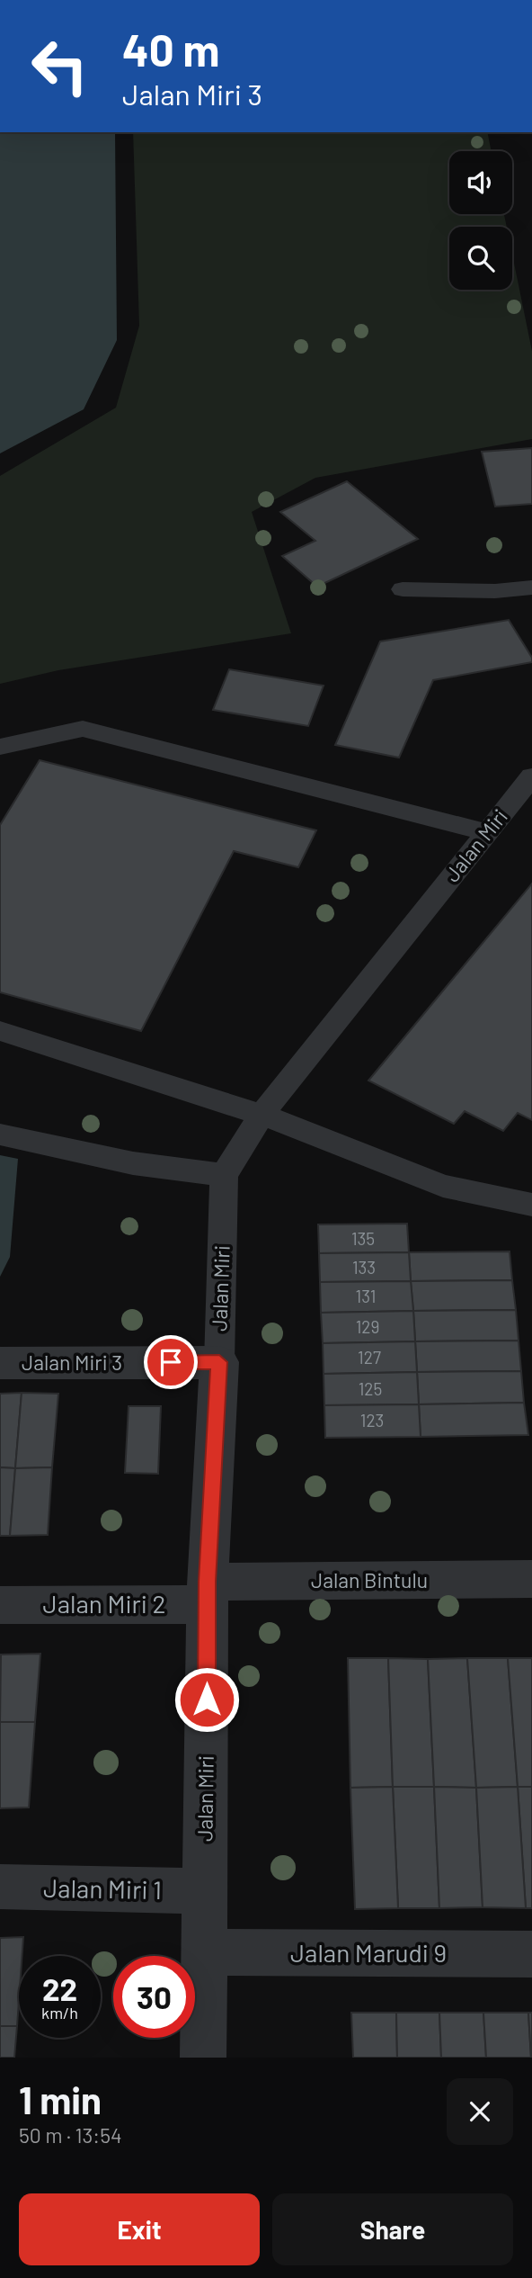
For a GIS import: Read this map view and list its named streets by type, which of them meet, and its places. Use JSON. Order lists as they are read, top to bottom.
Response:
{
  "streets": {
    "street": [
      "Jalan Miri",
      "Jalan Miri 3",
      "Jalan Bintulu",
      "Jalan Miri 2",
      "Jalan Miri 1",
      "Jalan Marudi 9"
    ]
  },
  "crossings": [
    ["Jalan Miri", "Jalan Miri 3"],
    ["Jalan Miri", "Jalan Bintulu"],
    ["Jalan Miri", "Jalan Miri 2"],
    ["Jalan Miri", "Jalan Miri 1"],
    ["Jalan Miri", "Jalan Marudi 9"],
    ["Jalan Bintulu", "Jalan Miri 2"]
  ],
  "house_numbers": [
    "135",
    "133",
    "131",
    "129",
    "127",
    "125",
    "123"
  ],
  "page": {
    "turn": ["40 m", "Jalan Miri 3"],
    "speed": "22 km/h",
    "limit": "30",
    "heading": ["1 min", "50 m · 13:54"],
    "buttons": ["Exit", "Share"]
  }
}
